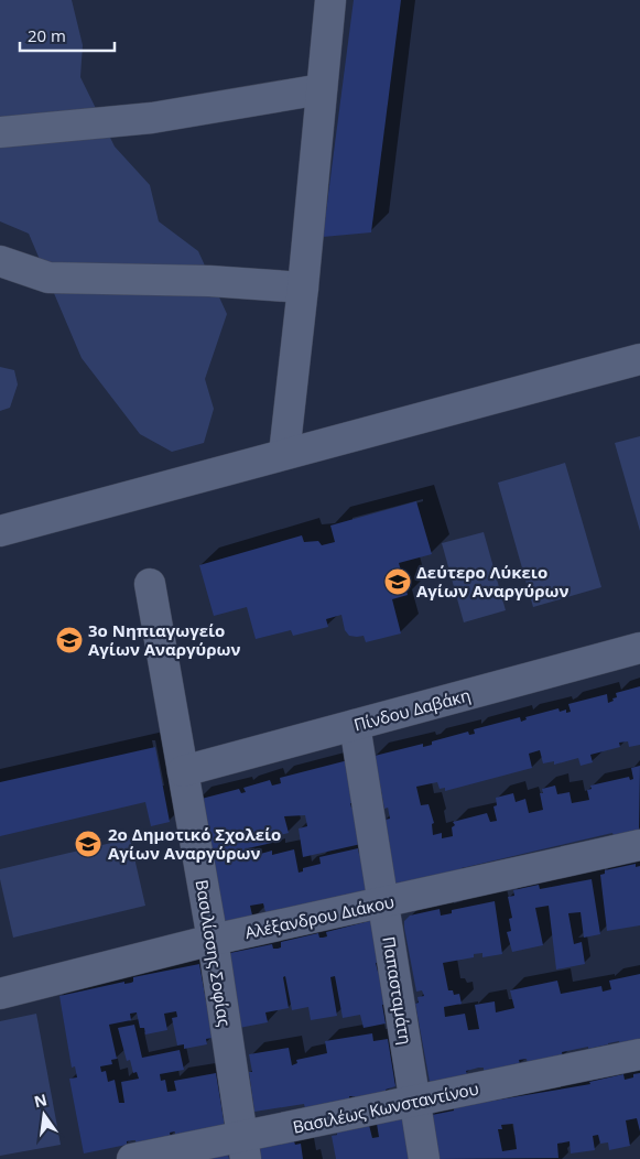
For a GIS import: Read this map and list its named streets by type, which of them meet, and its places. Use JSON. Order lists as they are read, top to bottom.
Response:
{
  "streets": {
    "street": [
      "Πίνδου Δαβάκη",
      "Αλέξανδρου Διάκου",
      "Βασιλίσσης Σοφίας",
      "Παπασταμάτη",
      "Βασιλέως Κωνσταντίνου"
    ]
  },
  "crossings": [
    ["Πίνδου Δαβάκη", "Βασιλίσσης Σοφίας"],
    ["Πίνδου Δαβάκη", "Παπασταμάτη"],
    ["Αλέξανδρου Διάκου", "Βασιλίσσης Σοφίας"],
    ["Αλέξανδρου Διάκου", "Παπασταμάτη"],
    ["Βασιλίσσης Σοφίας", "Βασιλέως Κωνσταντίνου"],
    ["Παπασταμάτη", "Βασιλέως Κωνσταντίνου"]
  ],
  "places": {
    "school or university": ["Δεύτερο Λύκειο Αγίων Αναργύρων", "3ο Νηπιαγωγείο Αγίων Αναργύρων", "2ο Δημοτικό Σχολείο Αγίων Αναργύρων"]
  },
  "scale_bar": "20 m",
  "north": "top"
}
